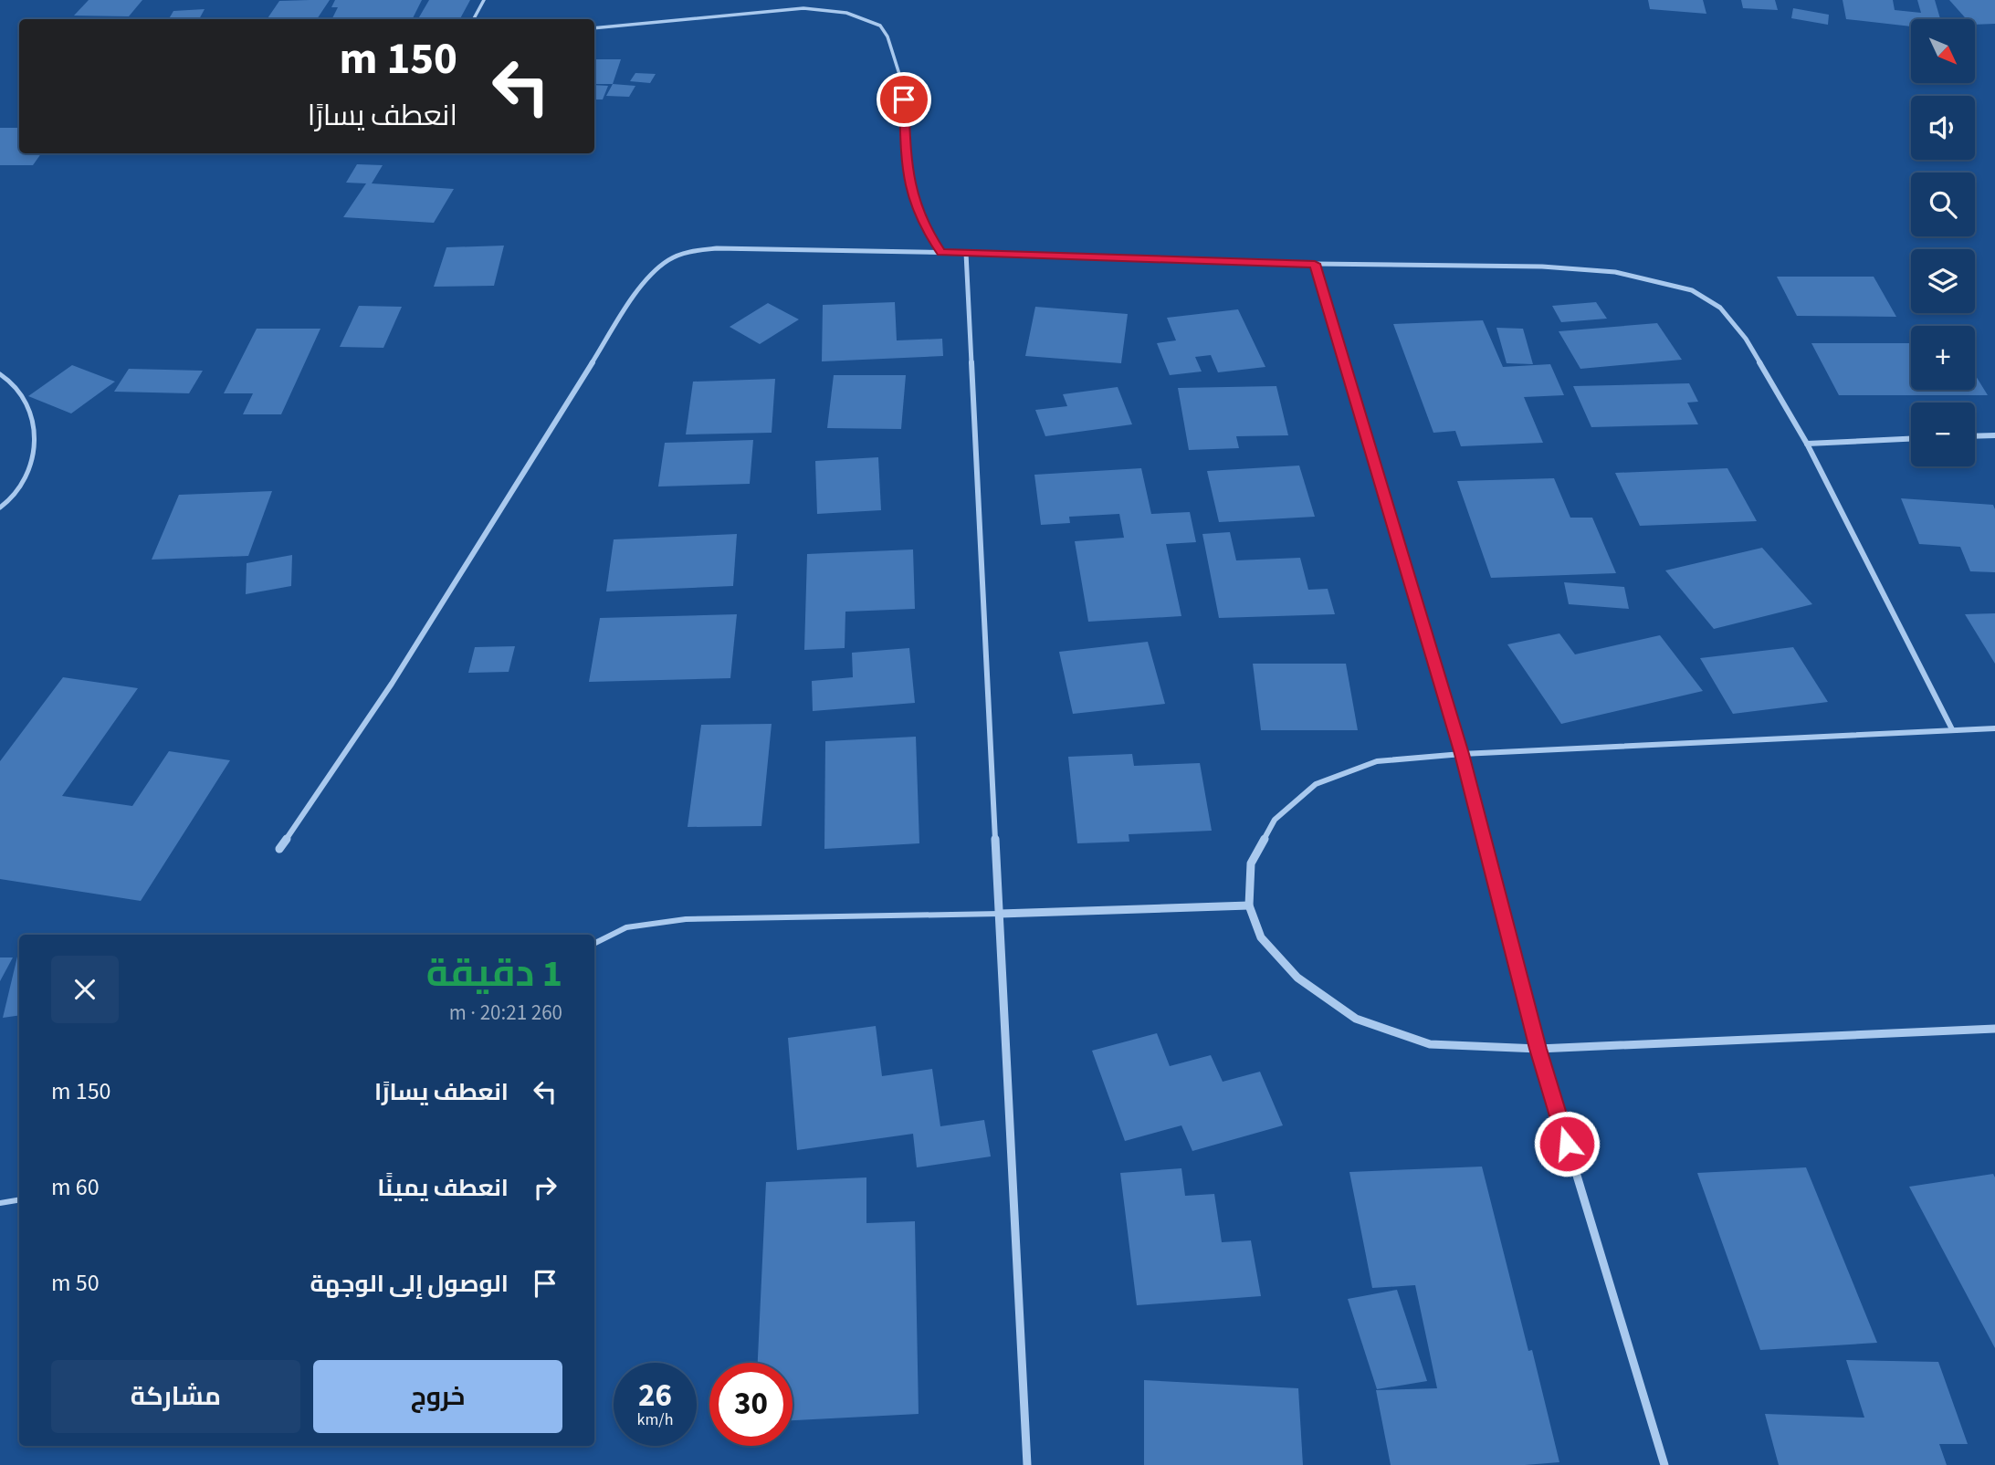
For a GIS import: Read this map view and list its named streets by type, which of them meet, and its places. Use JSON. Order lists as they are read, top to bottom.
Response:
{
  "north": "bottom right",
  "page": {
    "map_buttons": ["+", "−"],
    "turn": ["150 m", "انعطف يسارًا"],
    "heading": ["1 دقيقة", "260 m · 20:21"],
    "list": [
      {
        "name": "انعطف يسارًا",
        "value": "150 m"
      },
      {
        "name": "انعطف يمينًا",
        "value": "60 m"
      },
      {
        "name": "الوصول إلى الوجهة",
        "value": "50 m"
      }
    ],
    "buttons": ["خروج", "مشاركة"],
    "speed": "26 km/h",
    "limit": "30"
  }
}
